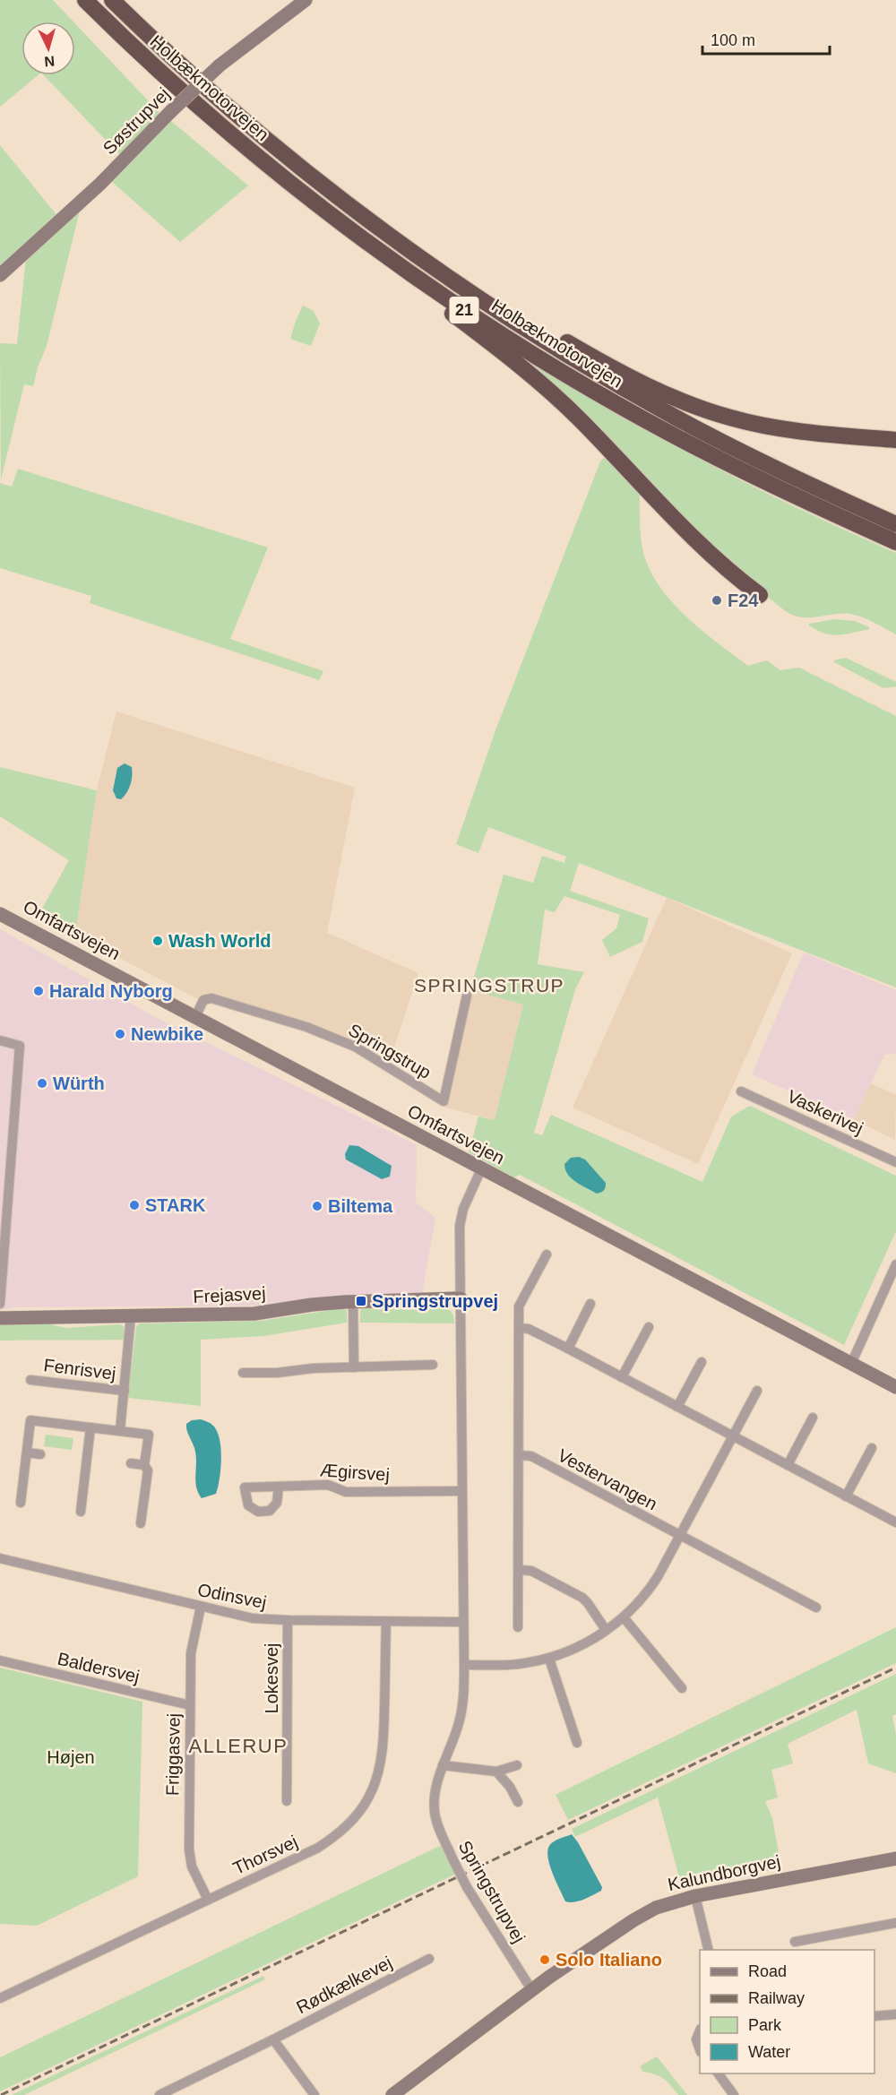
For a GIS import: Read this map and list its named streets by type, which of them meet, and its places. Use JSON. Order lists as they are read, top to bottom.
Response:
{
  "streets": {
    "highway": ["Holbækmotorvejen", "21"],
    "street": [
      "Søstrupvej",
      "Omfartsvejen",
      "Springstrup",
      "Vaskerivej",
      "Frejasvej",
      "Fenrisvej",
      "Ægirsvej",
      "Vestervangen",
      "Odinsvej",
      "Baldersvej",
      "Lokesvej",
      "Friggasvej",
      "Thorsvej",
      "Kalundborgvej",
      "Springstrupvej",
      "Rødkælkevej"
    ]
  },
  "crossings": [
    ["Omfartsvejen", "Springstrup"],
    ["Omfartsvejen", "Springstrupvej"],
    ["Frejasvej", "Fenrisvej"],
    ["Frejasvej", "Springstrupvej"],
    ["Ægirsvej", "Springstrupvej"],
    ["Odinsvej", "Lokesvej"],
    ["Odinsvej", "Friggasvej"],
    ["Odinsvej", "Thorsvej"],
    ["Odinsvej", "Springstrupvej"],
    ["Baldersvej", "Friggasvej"],
    ["Friggasvej", "Thorsvej"],
    ["Kalundborgvej", "Springstrupvej"]
  ],
  "districts": ["SPRINGSTRUP", "ALLERUP"],
  "parks": ["Højen"],
  "places": {
    "other": [
      "F24",
      "Wash World",
      "Harald Nyborg",
      "Newbike",
      "Würth",
      "STARK",
      "Biltema",
      "Solo Italiano"
    ],
    "transit": ["Springstrupvej"]
  },
  "legend": [
    "Road",
    "Railway",
    "Park",
    "Water"
  ],
  "scale_bar": "100 m",
  "north": "bottom"
}
